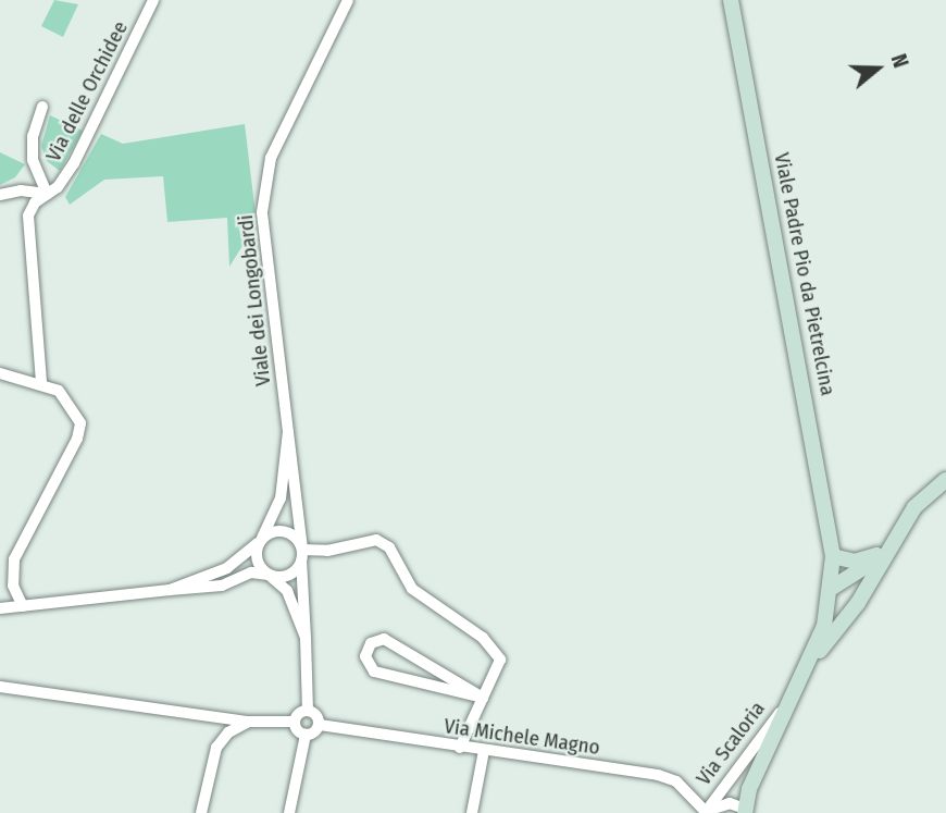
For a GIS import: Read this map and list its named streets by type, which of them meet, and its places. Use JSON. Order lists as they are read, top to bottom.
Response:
{
  "streets": {
    "main road": ["Viale Padre Pio da Pietrelcina", "Via Scaloria"],
    "street": ["Via delle Orchidee", "Viale dei Longobardi", "Via Michele Magno"]
  },
  "crossings": [
    ["Viale Padre Pio da Pietrelcina", "Via Scaloria"],
    ["Via Michele Magno", "Via Scaloria"]
  ],
  "north": "right"
}
